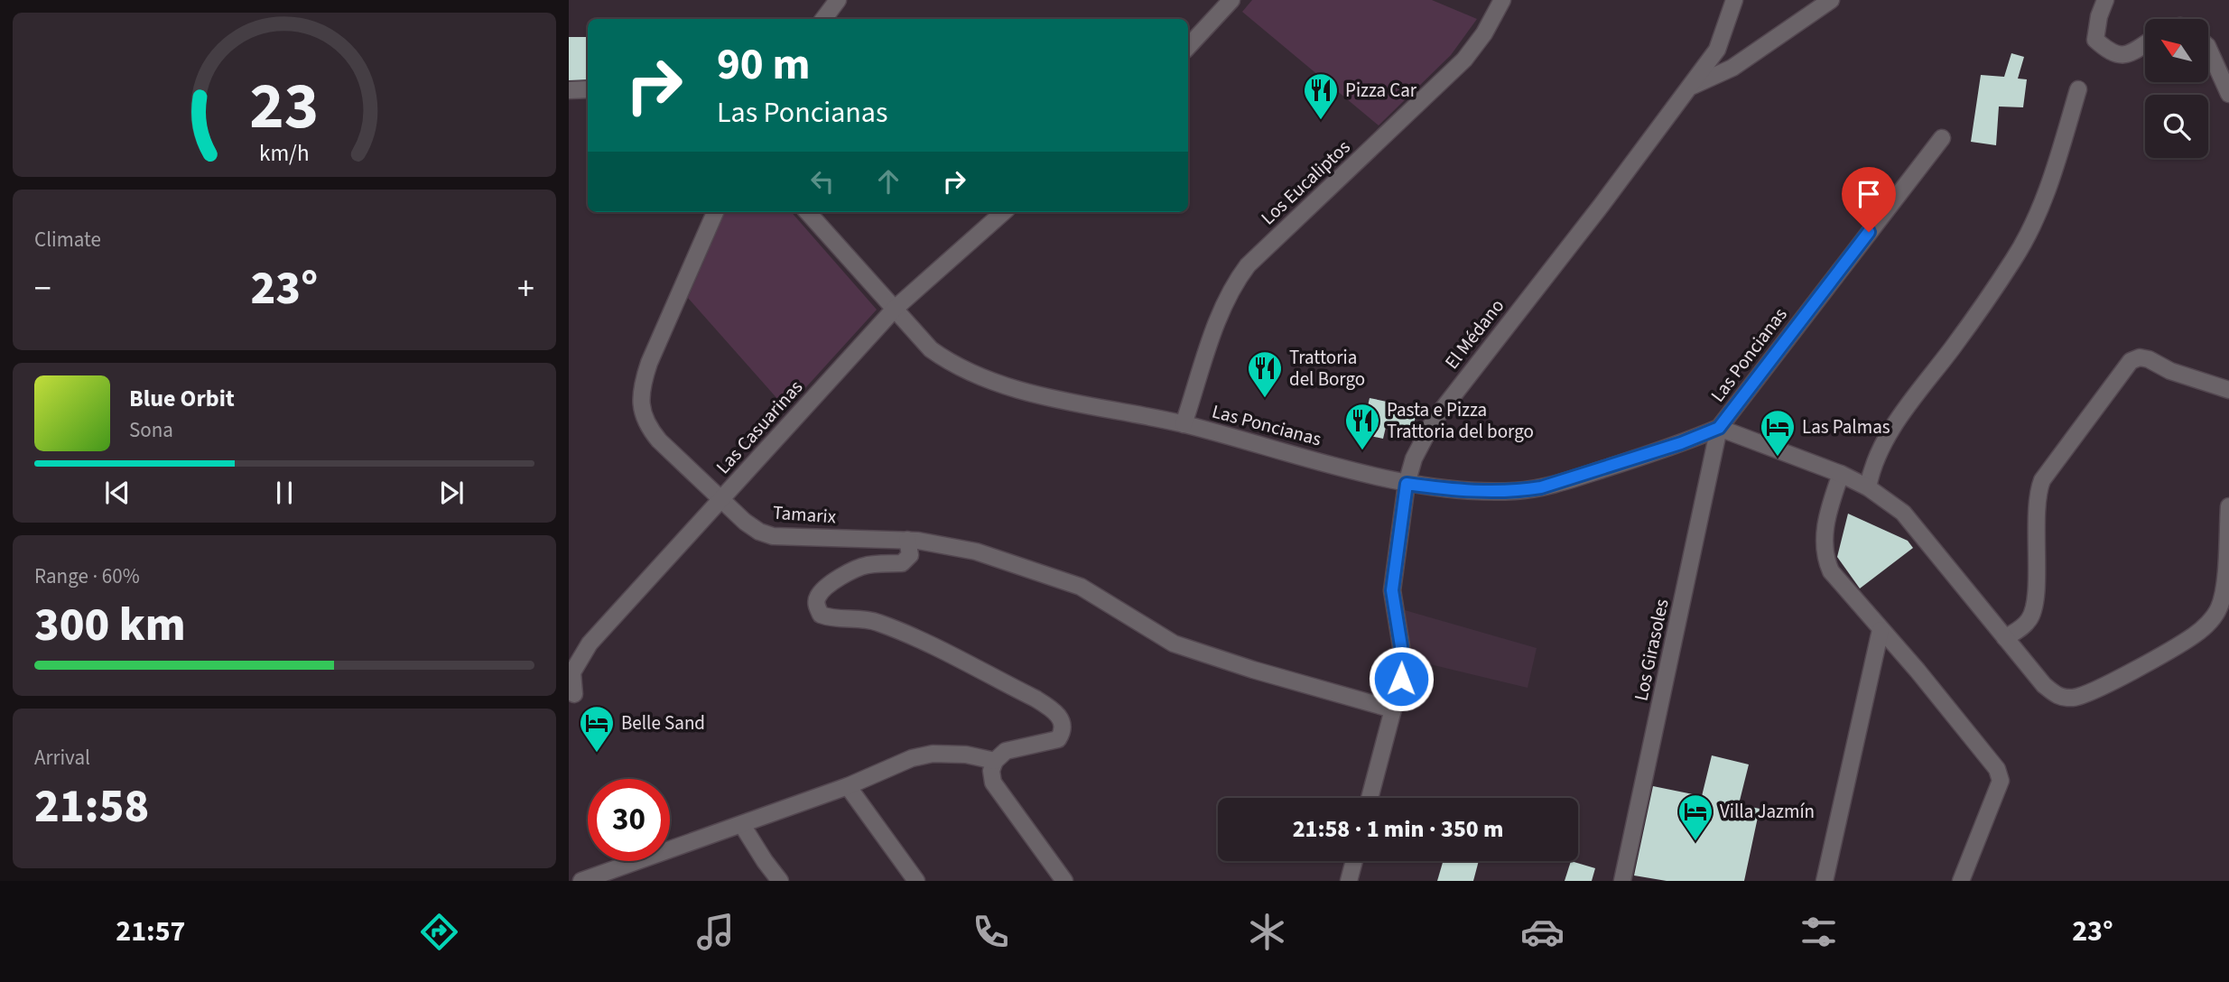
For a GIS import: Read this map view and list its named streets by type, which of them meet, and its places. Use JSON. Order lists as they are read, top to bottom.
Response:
{
  "streets": {
    "street": [
      "Los Eucaliptos",
      "El Médano",
      "Las Poncianas",
      "Las Casuarinas",
      "Tamarix",
      "Los Girasoles"
    ]
  },
  "crossings": [
    ["Los Eucaliptos", "Las Poncianas"],
    ["El Médano", "Las Poncianas"],
    ["El Médano", "Tamarix"],
    ["Las Poncianas", "Las Casuarinas"],
    ["Las Poncianas", "Los Girasoles"],
    ["Las Casuarinas", "Tamarix"]
  ],
  "places": {
    "restaurant": ["Pizza Car", "Trattoria del Borgo", "Pasta e Pizza Trattoria del borgo"],
    "hotel": ["Las Palmas", "Belle Sand", "Villa Jazmín"]
  },
  "north": "top left",
  "page": {
    "turn": ["90 m", "Las Poncianas"],
    "tile": [
      "Climate",
      ["Range · 60%", "300 km"],
      ["Arrival", "21:58"]
    ],
    "heat": ["−", "23°", "+"],
    "song": ["Blue Orbit", "Sona"],
    "limit": "30",
    "trip": "21:58 · 1 min · 350 m",
    "tabs": ["21:57", "23°"],
    "gauge": ["23", "km/h"]
  }
}
